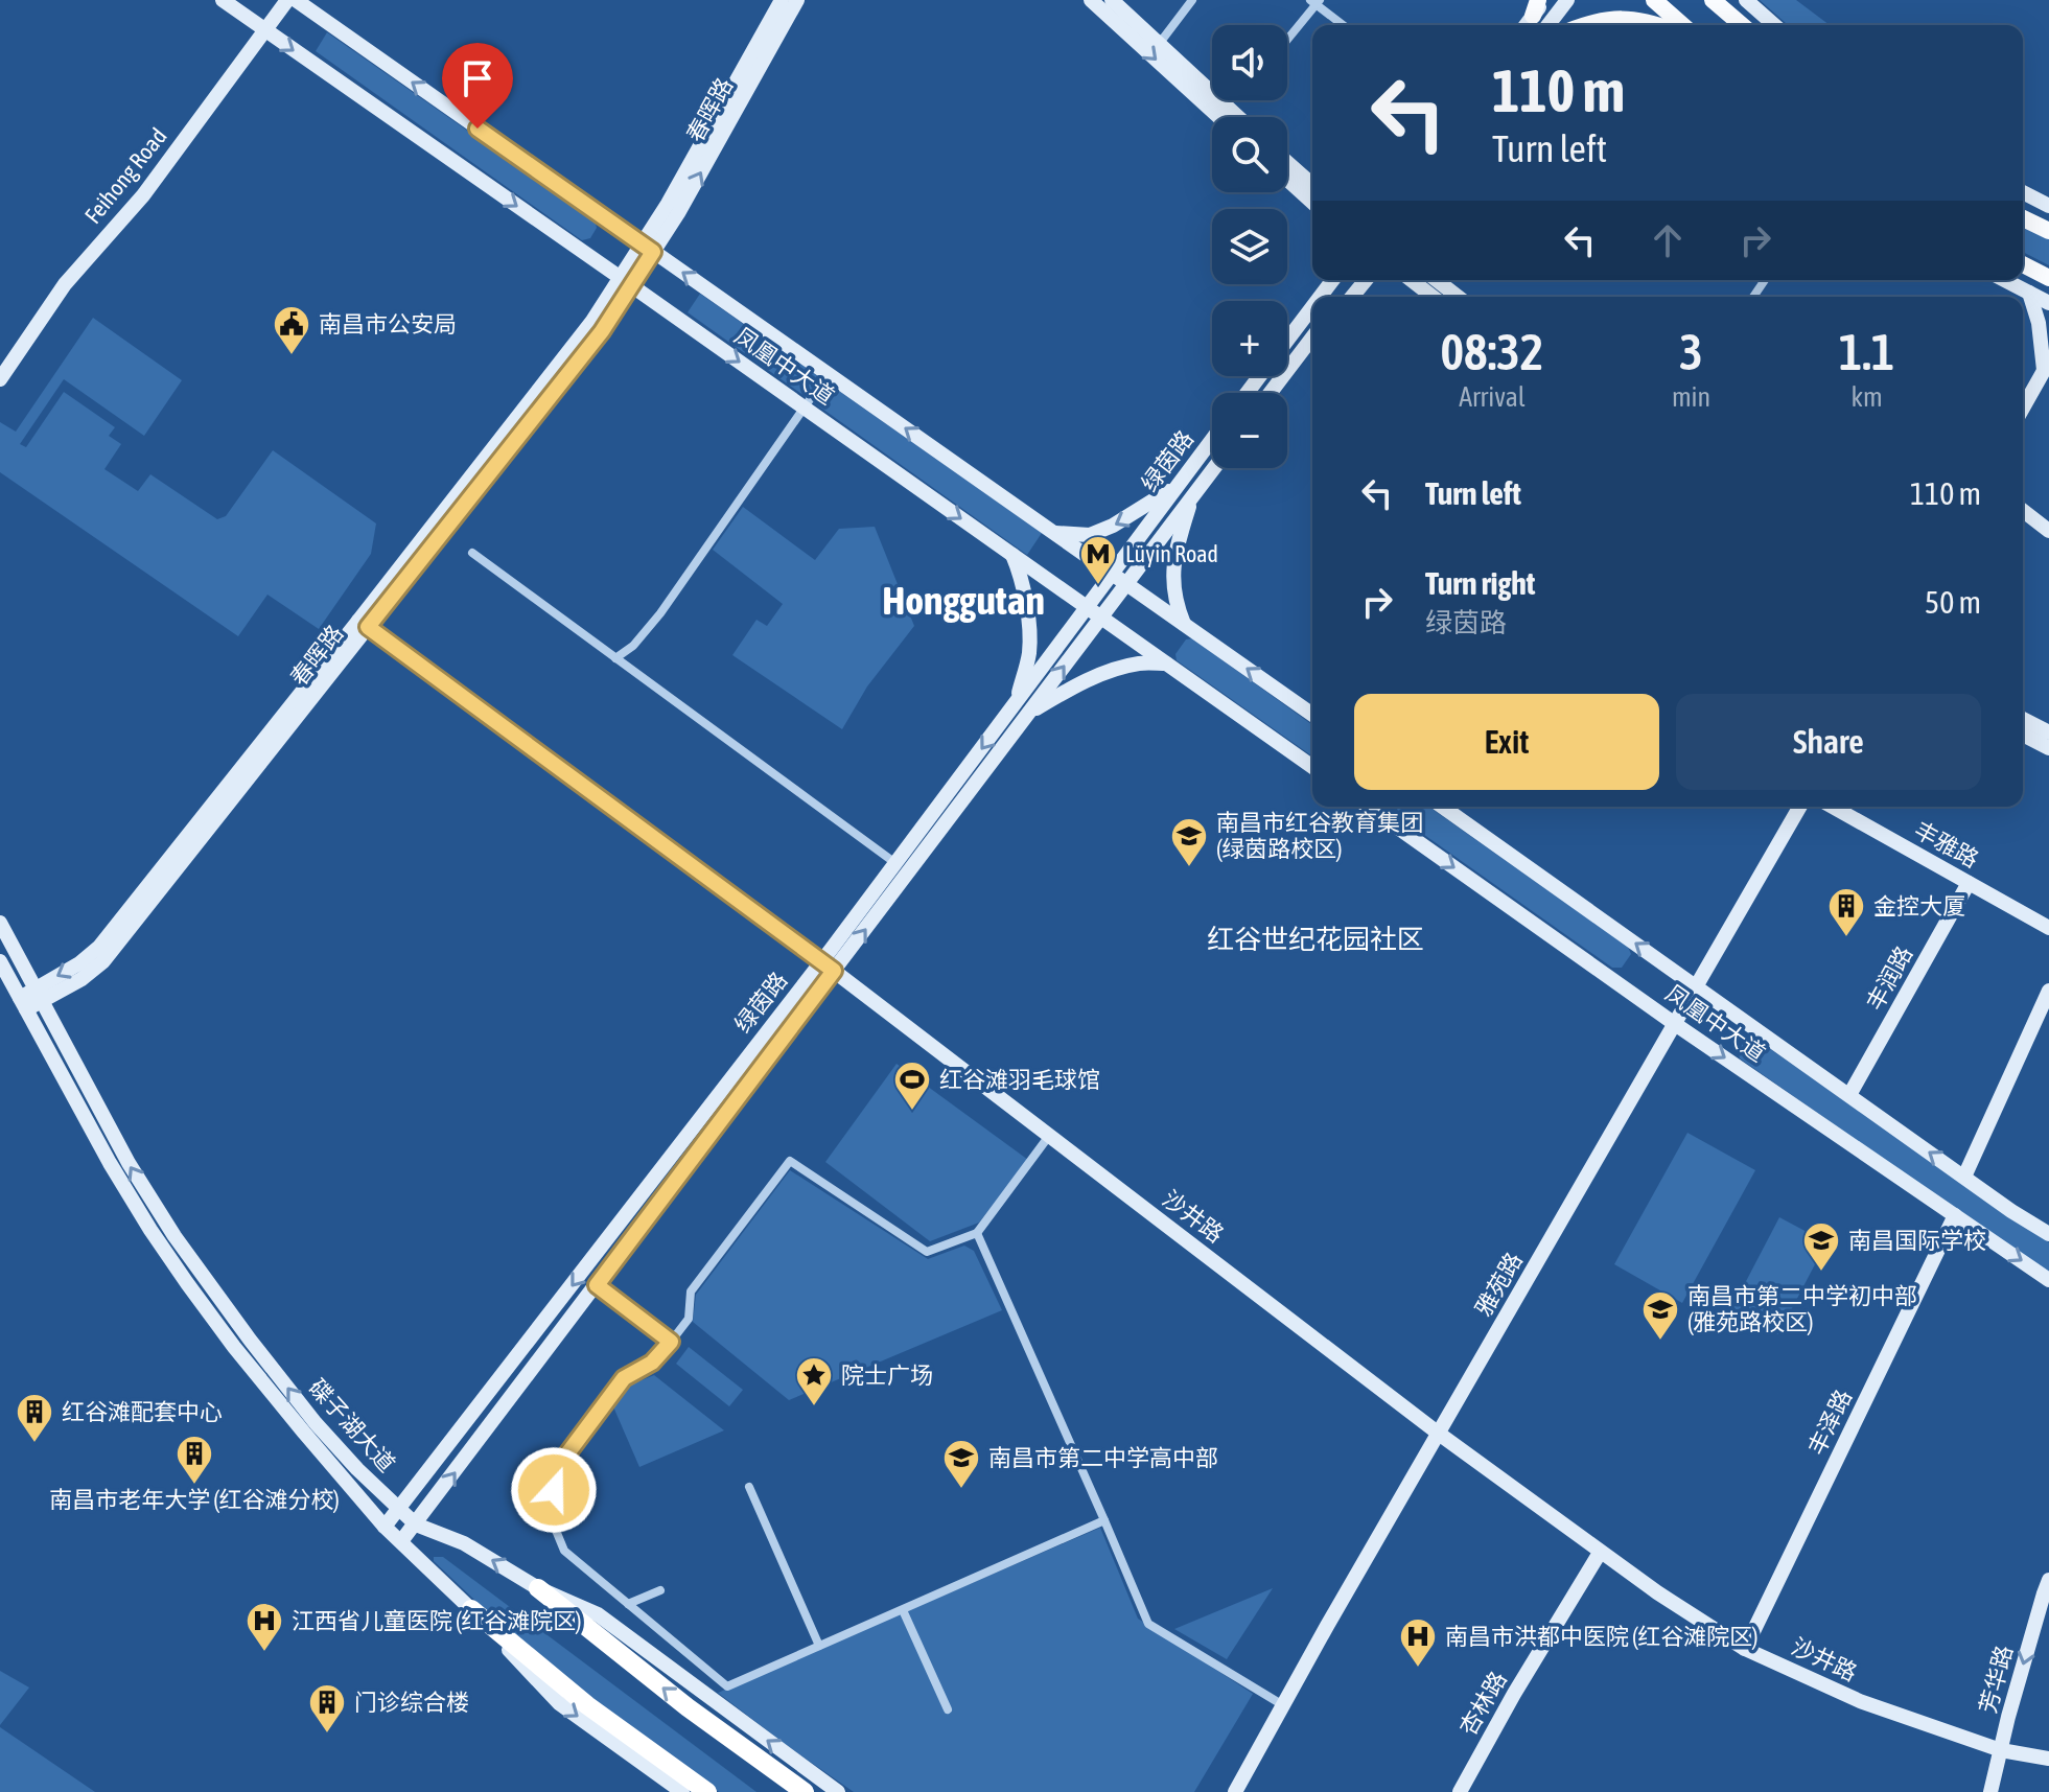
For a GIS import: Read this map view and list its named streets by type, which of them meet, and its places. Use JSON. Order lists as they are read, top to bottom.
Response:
{
  "streets": {
    "main road": [
      "春晖路",
      "Feihong Road",
      "凤凰中大道",
      "绿茵路",
      "丰雅路",
      "丰润路",
      "沙井路",
      "雅苑路",
      "丰泽路",
      "碟子湖大道",
      "芳华路",
      "杏林路"
    ]
  },
  "crossings": [
    ["春晖路", "凤凰中大道"],
    ["春晖路", "沙井路"],
    ["春晖路", "碟子湖大道"],
    ["Feihong Road", "凤凰中大道"],
    ["凤凰中大道", "绿茵路"],
    ["凤凰中大道", "丰润路"],
    ["凤凰中大道", "雅苑路"],
    ["凤凰中大道", "丰泽路"],
    ["绿茵路", "沙井路"],
    ["绿茵路", "碟子湖大道"],
    ["丰雅路", "丰润路"],
    ["沙井路", "雅苑路"],
    ["沙井路", "丰泽路"],
    ["沙井路", "芳华路"],
    ["沙井路", "杏林路"]
  ],
  "one_way": ["芳华路"],
  "districts": ["Honggutan", "红谷世纪花园社区"],
  "places": {
    "public building": ["南昌市公安局"],
    "metro station": ["Lüyin Road"],
    "school or university": [
      "南昌市红谷教育集团 (绿茵路校区)",
      "南昌国际学校",
      "南昌市第二中学初中部 (雅苑路校区)",
      "南昌市第二中学高中部"
    ],
    "building": [
      "金控大厦",
      "红谷滩配套中心",
      "南昌市老年大学 (红谷滩分校)",
      "门诊综合楼"
    ],
    "sports": ["红谷滩羽毛球馆"],
    "place": ["院士广场"],
    "hospital": ["江西省儿童医院 (红谷滩院区)", "南昌市洪都中医院 (红谷滩院区)"]
  },
  "page": {
    "map_buttons": ["+", "−"],
    "turn": ["110 m", "Turn left"],
    "eta": [
      "08:32",
      "Arrival",
      "3",
      "min",
      "1.1",
      "km"
    ],
    "list": [
      {
        "name": "Turn left",
        "value": "110 m"
      },
      {
        "name": "Turn right",
        "note": "绿茵路",
        "value": "50 m"
      }
    ],
    "buttons": ["Exit", "Share"]
  }
}
